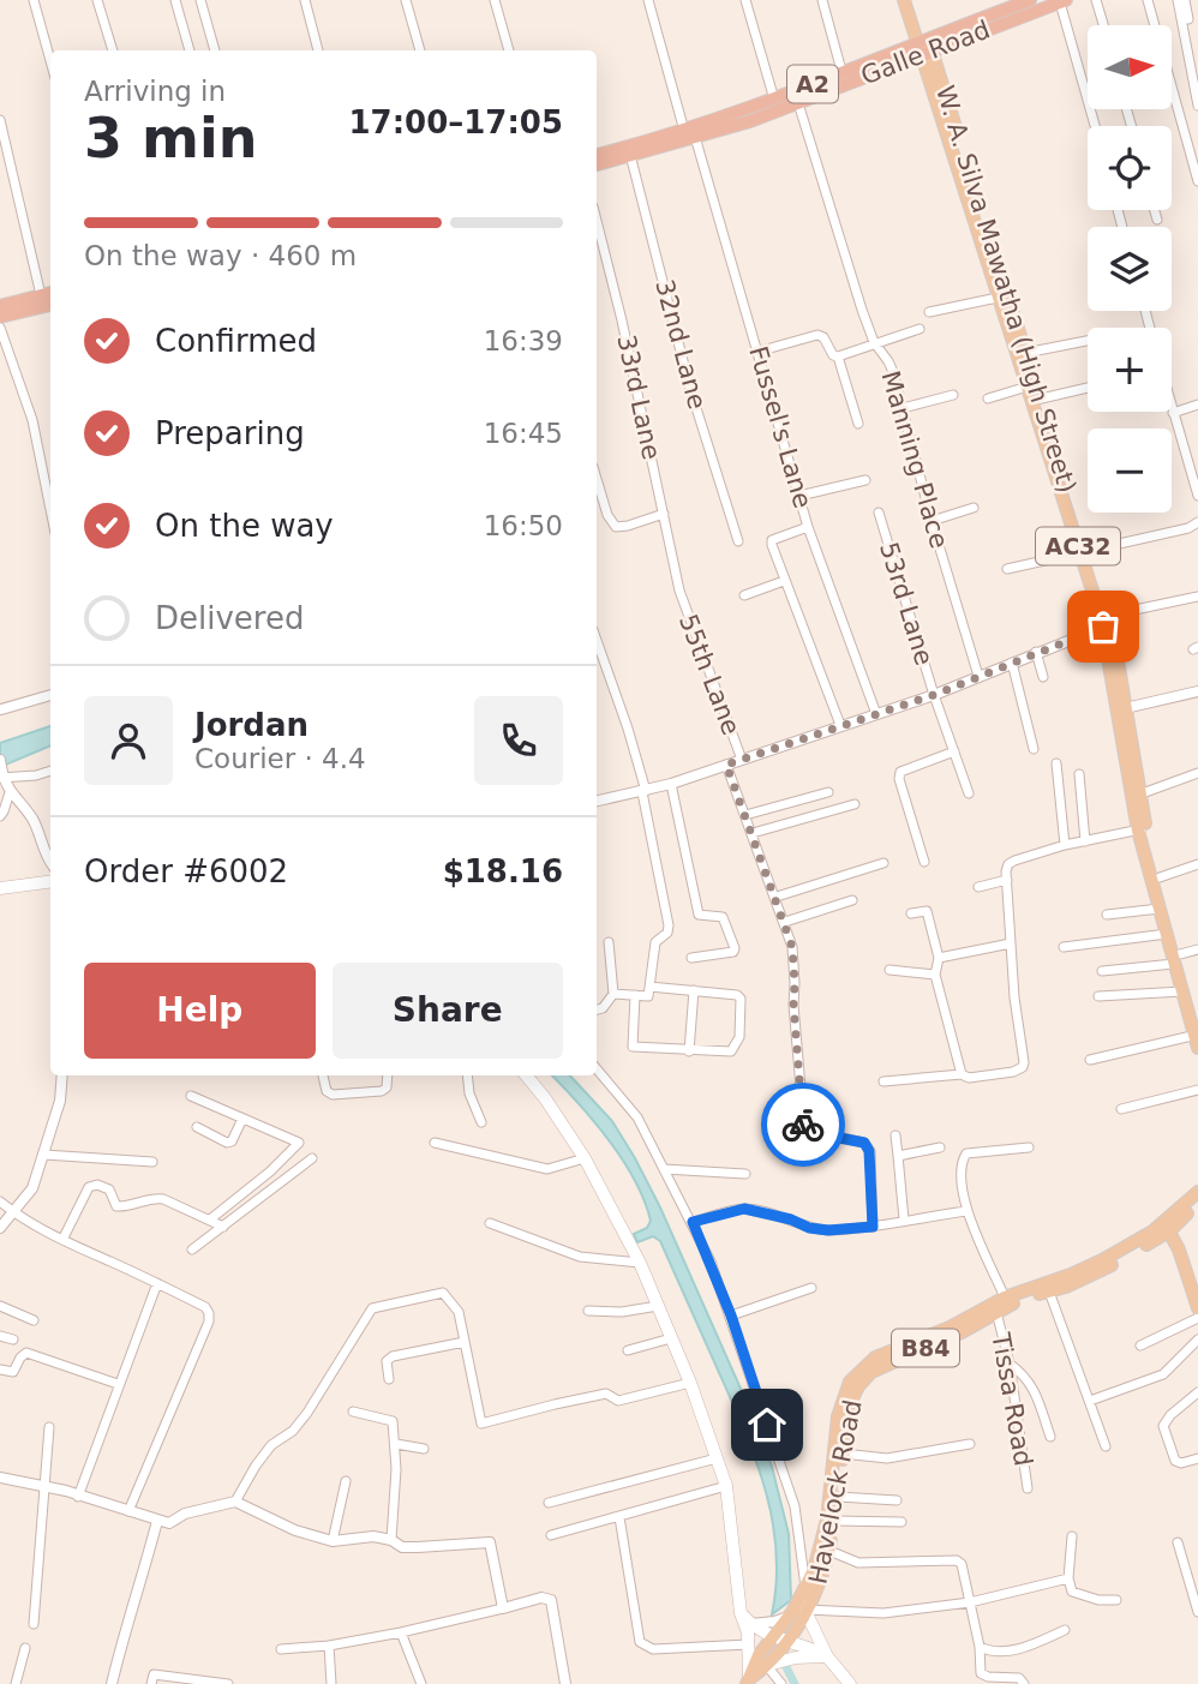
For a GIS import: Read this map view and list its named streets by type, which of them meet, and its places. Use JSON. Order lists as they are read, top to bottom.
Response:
{
  "streets": {
    "highway": ["Galle Road", "A2"],
    "main road": [
      "W. A. Silva Mawatha (High Street)",
      "AC32",
      "B84",
      "Havelock Road"
    ],
    "street": [
      "32nd Lane",
      "33rd Lane",
      "Fussel's Lane",
      "Manning Place",
      "53rd Lane",
      "55th Lane",
      "Tissa Road"
    ]
  },
  "crossings": [
    ["Galle Road", "W. A. Silva Mawatha (High Street)"],
    ["Galle Road", "32nd Lane"],
    ["Galle Road", "Fussel's Lane"],
    ["Galle Road", "Manning Place"],
    ["33rd Lane", "55th Lane"],
    ["B84", "Havelock Road"],
    ["Tissa Road", "Havelock Road"]
  ],
  "north": "right",
  "page": {
    "map_buttons": ["+", "−"],
    "heading": ["3 min", "Arriving in", "17:00–17:05"],
    "panel": [
      "Jordan",
      "Courier · 4.4",
      "Order #6002",
      "$18.16"
    ],
    "bar": "On the way · 460 m",
    "list": [
      ["Confirmed", "16:39"],
      ["Preparing", "16:45"],
      ["On the way", "16:50"],
      "Delivered"
    ],
    "buttons": ["Help", "Share"]
  }
}
